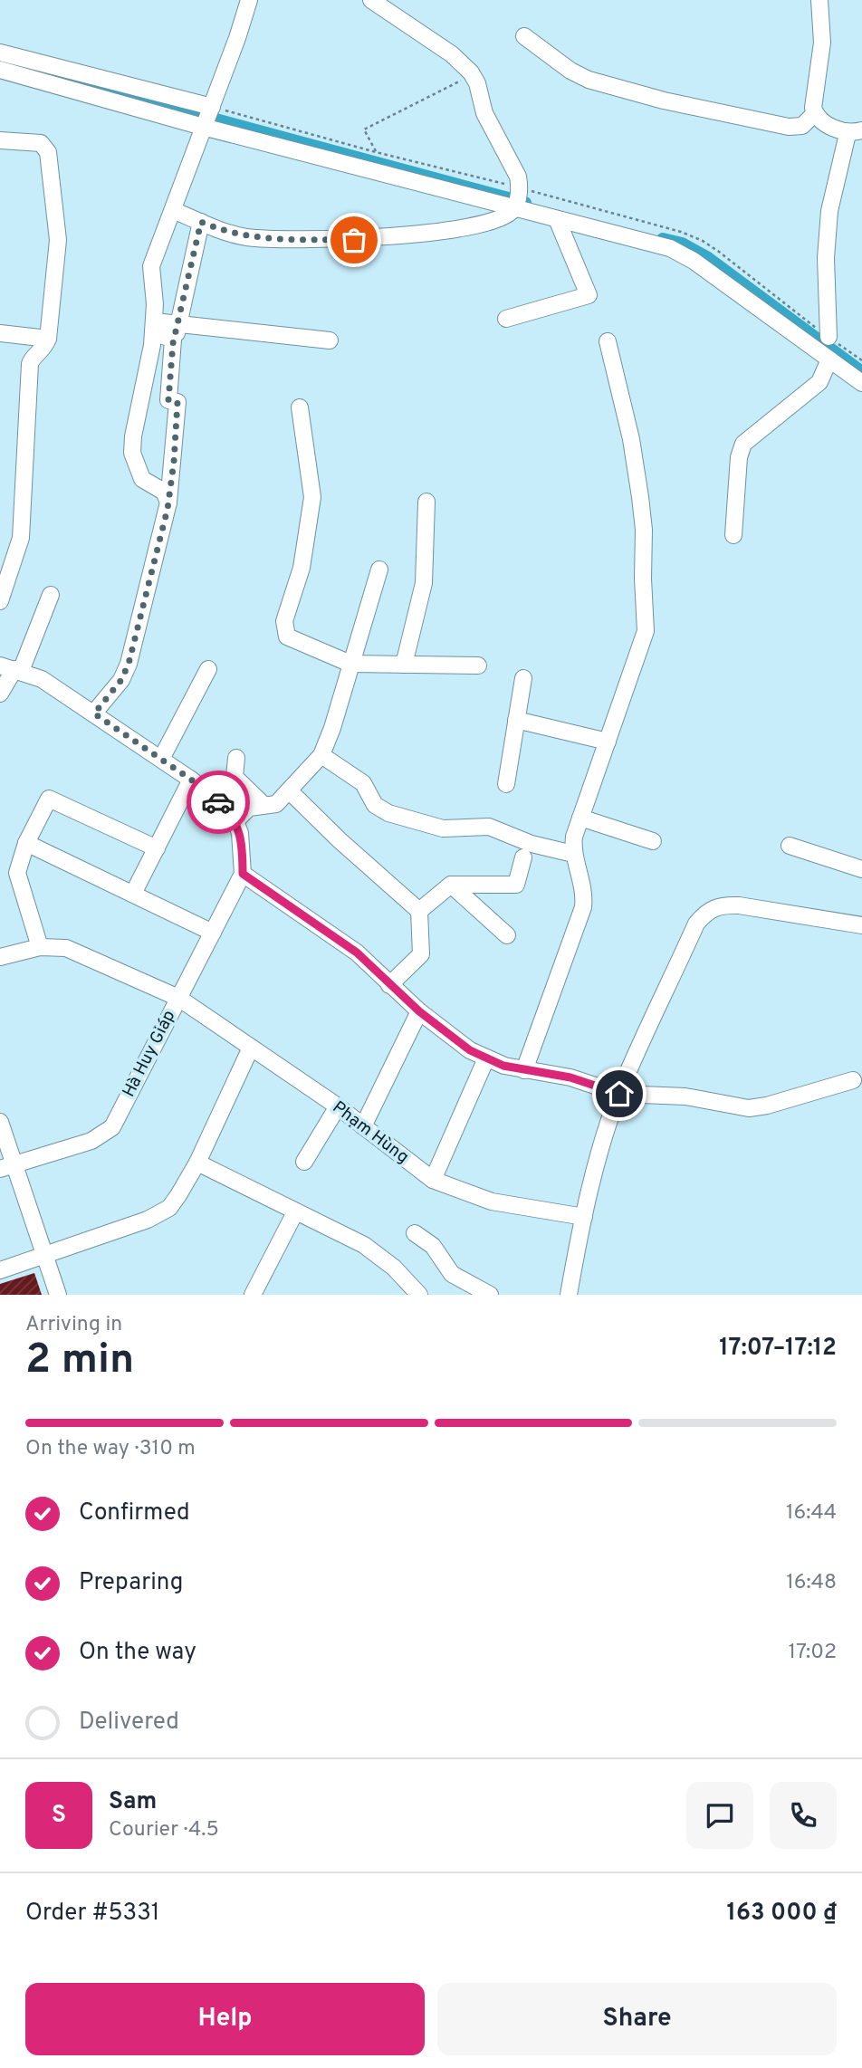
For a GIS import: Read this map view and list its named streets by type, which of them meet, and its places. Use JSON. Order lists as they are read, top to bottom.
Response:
{
  "streets": {
    "street": ["Hà Huy Giáp", "Phạm Hùng"]
  },
  "crossings": [
    ["Hà Huy Giáp", "Phạm Hùng"]
  ],
  "page": {
    "heading": ["2 min", "Arriving in", "17:07–17:12"],
    "panel": [
      "Sam",
      "Courier · 4.5",
      "Order #5331",
      "163 000 ₫"
    ],
    "bar": "On the way · 310 m",
    "list": [
      ["Confirmed", "16:44"],
      ["Preparing", "16:48"],
      ["On the way", "17:02"],
      "Delivered"
    ],
    "round": "S",
    "buttons": ["Help", "Share"]
  }
}
